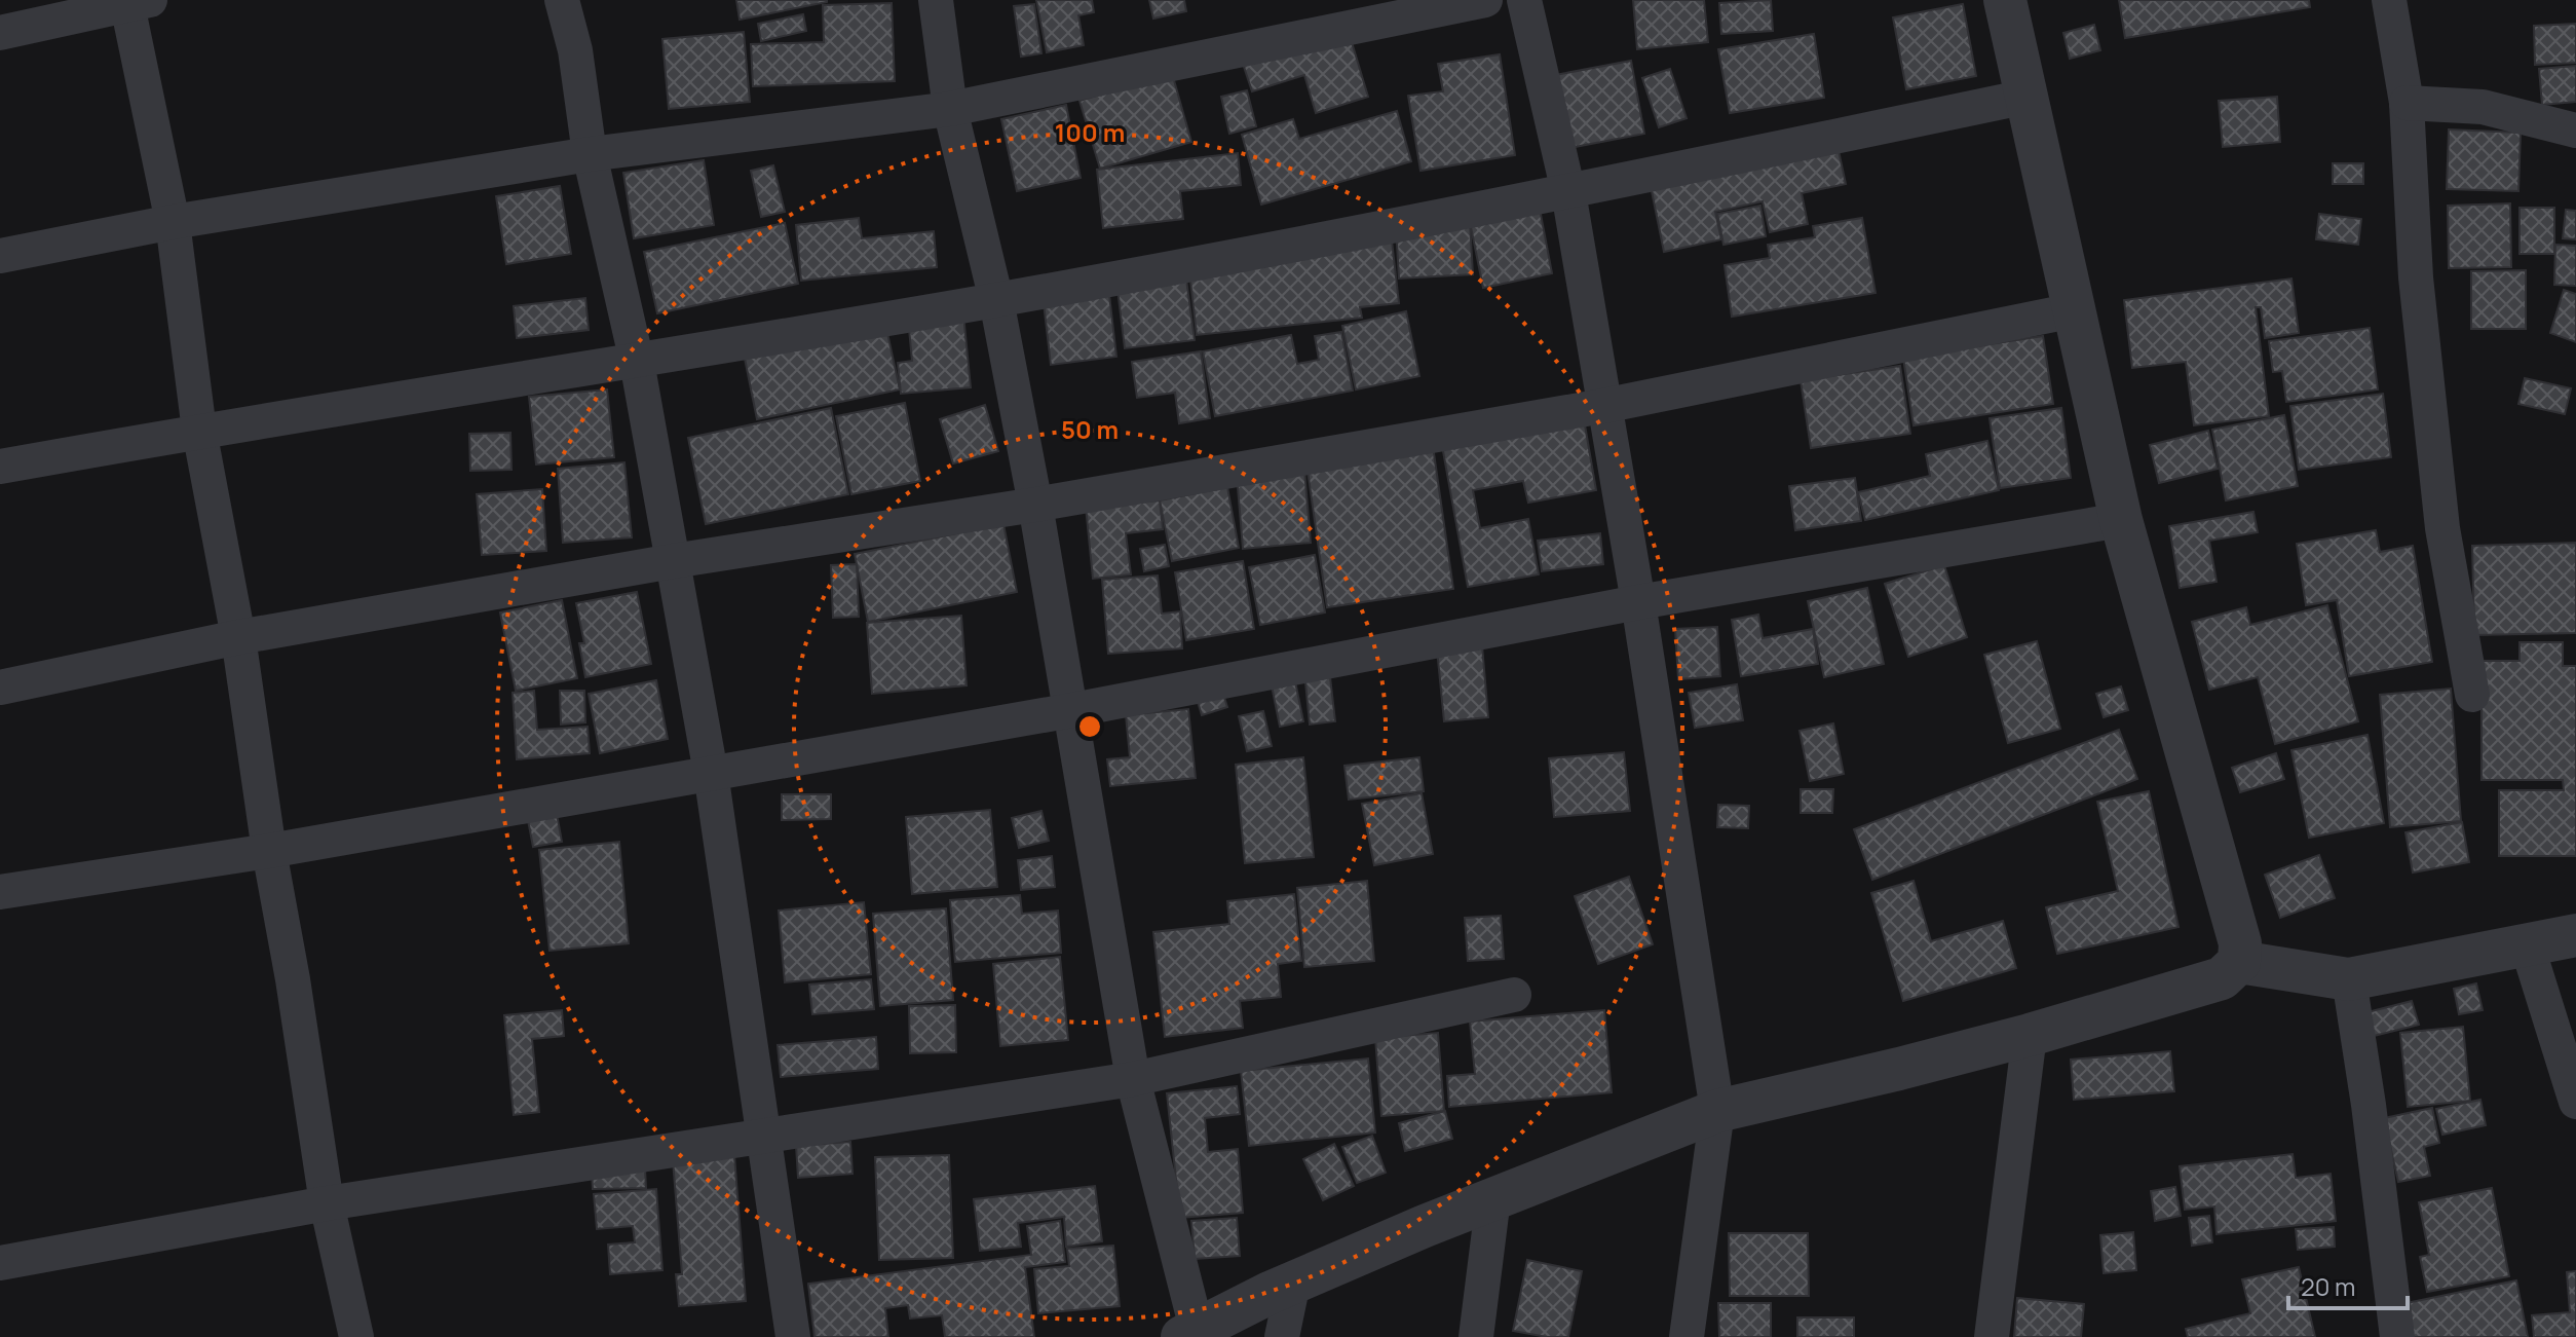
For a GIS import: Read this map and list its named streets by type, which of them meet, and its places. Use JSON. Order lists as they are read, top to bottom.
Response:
{
  "scale_bar": "20 m",
  "rings": ["100 m", "50 m"]
}
